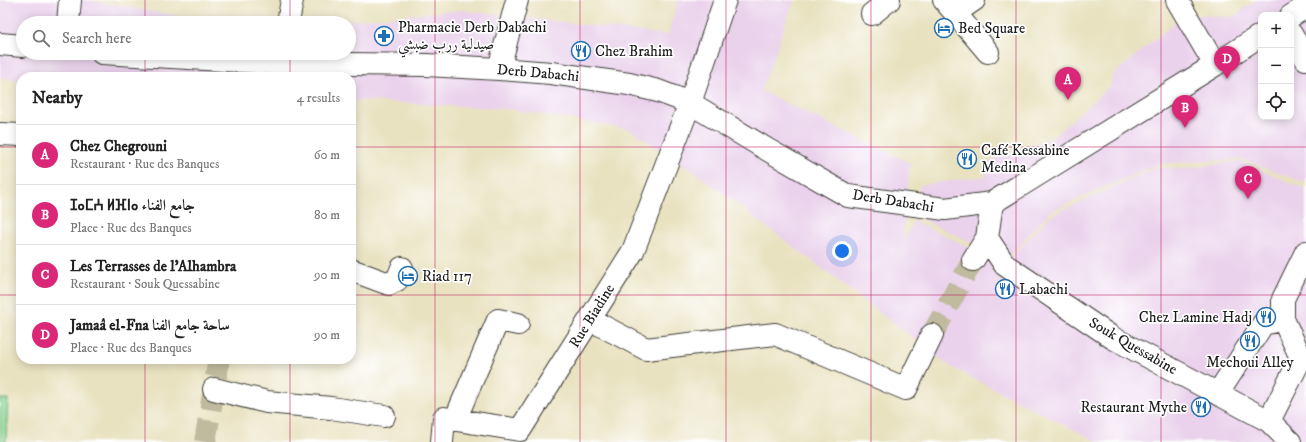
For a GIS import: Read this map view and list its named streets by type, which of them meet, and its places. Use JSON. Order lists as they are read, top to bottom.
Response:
{
  "streets": {
    "street": ["Derb Dabachi", "Rue Biadine", "Souk Quessabine"]
  },
  "crossings": [
    ["Derb Dabachi", "Rue Biadine"]
  ],
  "places": {
    "hotel": ["Bed Square", "Riad 117"],
    "pharmacy": ["Pharmacie Derb Dabachi صيدلية ررب ضبشي"],
    "restaurant": [
      "Chez Brahim",
      "Café Kessabine Medina",
      "Labachi",
      "Chez Lamine Hadj",
      "Mechoui Alley",
      "Restaurant Mythe"
    ]
  },
  "page": {
    "map_buttons": ["+", "−"],
    "search": "Search here",
    "pins": [
      "D",
      "A",
      "B",
      "C"
    ],
    "heading": ["Nearby", "4 results"],
    "list": [
      {
        "mark": "A",
        "name": "Chez Chegrouni",
        "note": "Restaurant · Rue des Banques",
        "value": "60 m"
      },
      {
        "mark": "B",
        "name": "ⵊⴰⵎⵄ ⵍⴼⵏⴰ جامع الفناء",
        "note": "Place · Rue des Banques",
        "value": "80 m"
      },
      {
        "mark": "C",
        "name": "Les Terrasses de l'Alhambra",
        "note": "Restaurant · Souk Quessabine",
        "value": "90 m"
      },
      {
        "mark": "D",
        "name": "Jamaâ el-Fna ساحة جامع الفنا",
        "note": "Place · Rue des Banques",
        "value": "90 m"
      }
    ]
  }
}
